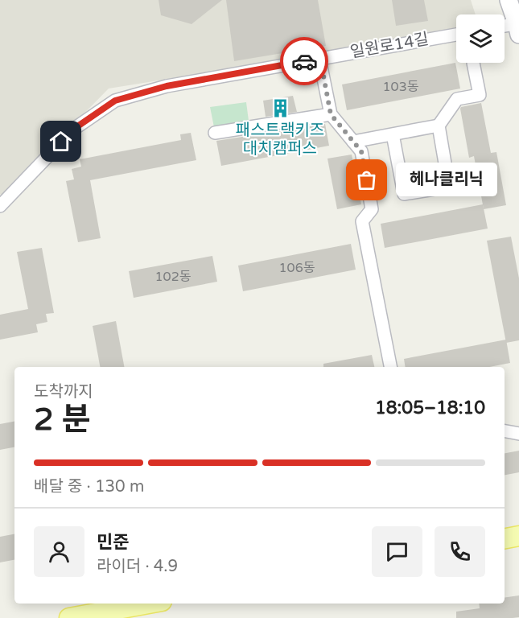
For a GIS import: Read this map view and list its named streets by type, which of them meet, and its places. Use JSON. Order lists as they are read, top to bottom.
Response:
{
  "streets": {
    "street": ["일원로14길"]
  },
  "places": {
    "building": ["패스트랙키즈 대치캠퍼스"],
    "other": ["헤나클리닉"]
  },
  "house_numbers": ["103동", "106동", "102동"],
  "page": {
    "bubble": "헤나클리닉",
    "heading": ["2 분", "도착까지", "18:05–18:10"],
    "panel": ["민준", "라이더 · 4.9"],
    "bar": "배달 중 · 130 m"
  }
}
